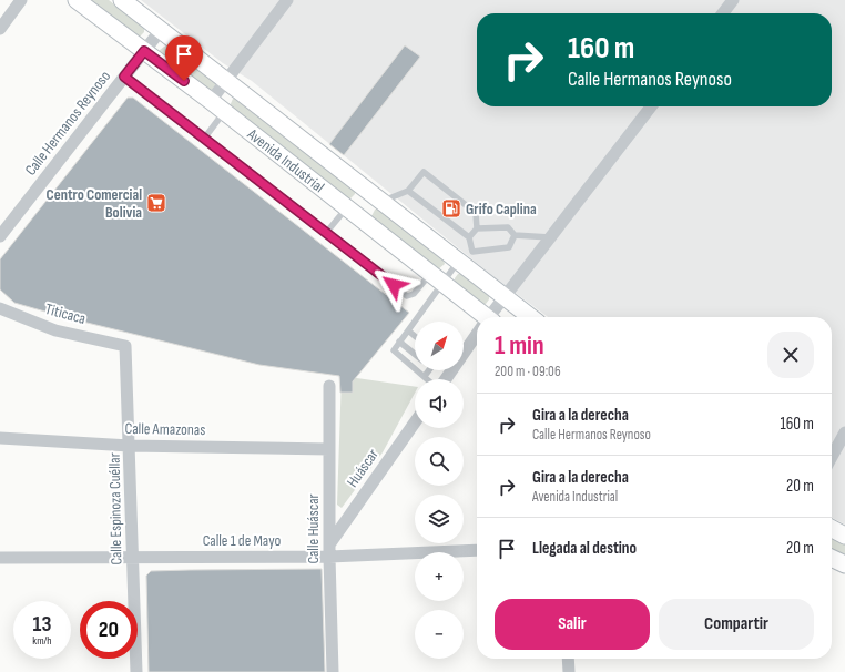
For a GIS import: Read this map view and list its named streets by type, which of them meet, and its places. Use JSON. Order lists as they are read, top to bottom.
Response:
{
  "streets": {
    "main road": ["Avenida Industrial"],
    "street": [
      "Calle Hermanos Reynoso",
      "Titicaca",
      "Calle Amazonas",
      "Huáscar",
      "Calle Espinoza Cuéllar",
      "Calle Huáscar",
      "Calle 1 de Mayo"
    ]
  },
  "crossings": [
    ["Calle Hermanos Reynoso", "Avenida Industrial"],
    ["Titicaca", "Calle Espinoza Cuéllar"],
    ["Calle Amazonas", "Calle Espinoza Cuéllar"],
    ["Calle Amazonas", "Calle Huáscar"],
    ["Huáscar", "Calle Huáscar"],
    ["Calle Espinoza Cuéllar", "Calle 1 de Mayo"],
    ["Calle Huáscar", "Calle 1 de Mayo"]
  ],
  "places": {
    "supermarket": ["Centro Comercial Bolivia"],
    "fuel station": ["Grifo Caplina"]
  },
  "north": "top right",
  "page": {
    "turn": ["160 m", "Calle Hermanos Reynoso"],
    "heading": ["1 min", "200 m · 09:06"],
    "map_buttons": ["+", "−"],
    "list": [
      {
        "name": "Gira a la derecha",
        "note": "Calle Hermanos Reynoso",
        "value": "160 m"
      },
      {
        "name": "Gira a la derecha",
        "note": "Avenida Industrial",
        "value": "20 m"
      },
      {
        "name": "Llegada al destino",
        "value": "20 m"
      }
    ],
    "buttons": ["Salir", "Compartir"],
    "speed": "13 km/h",
    "limit": "20"
  }
}
